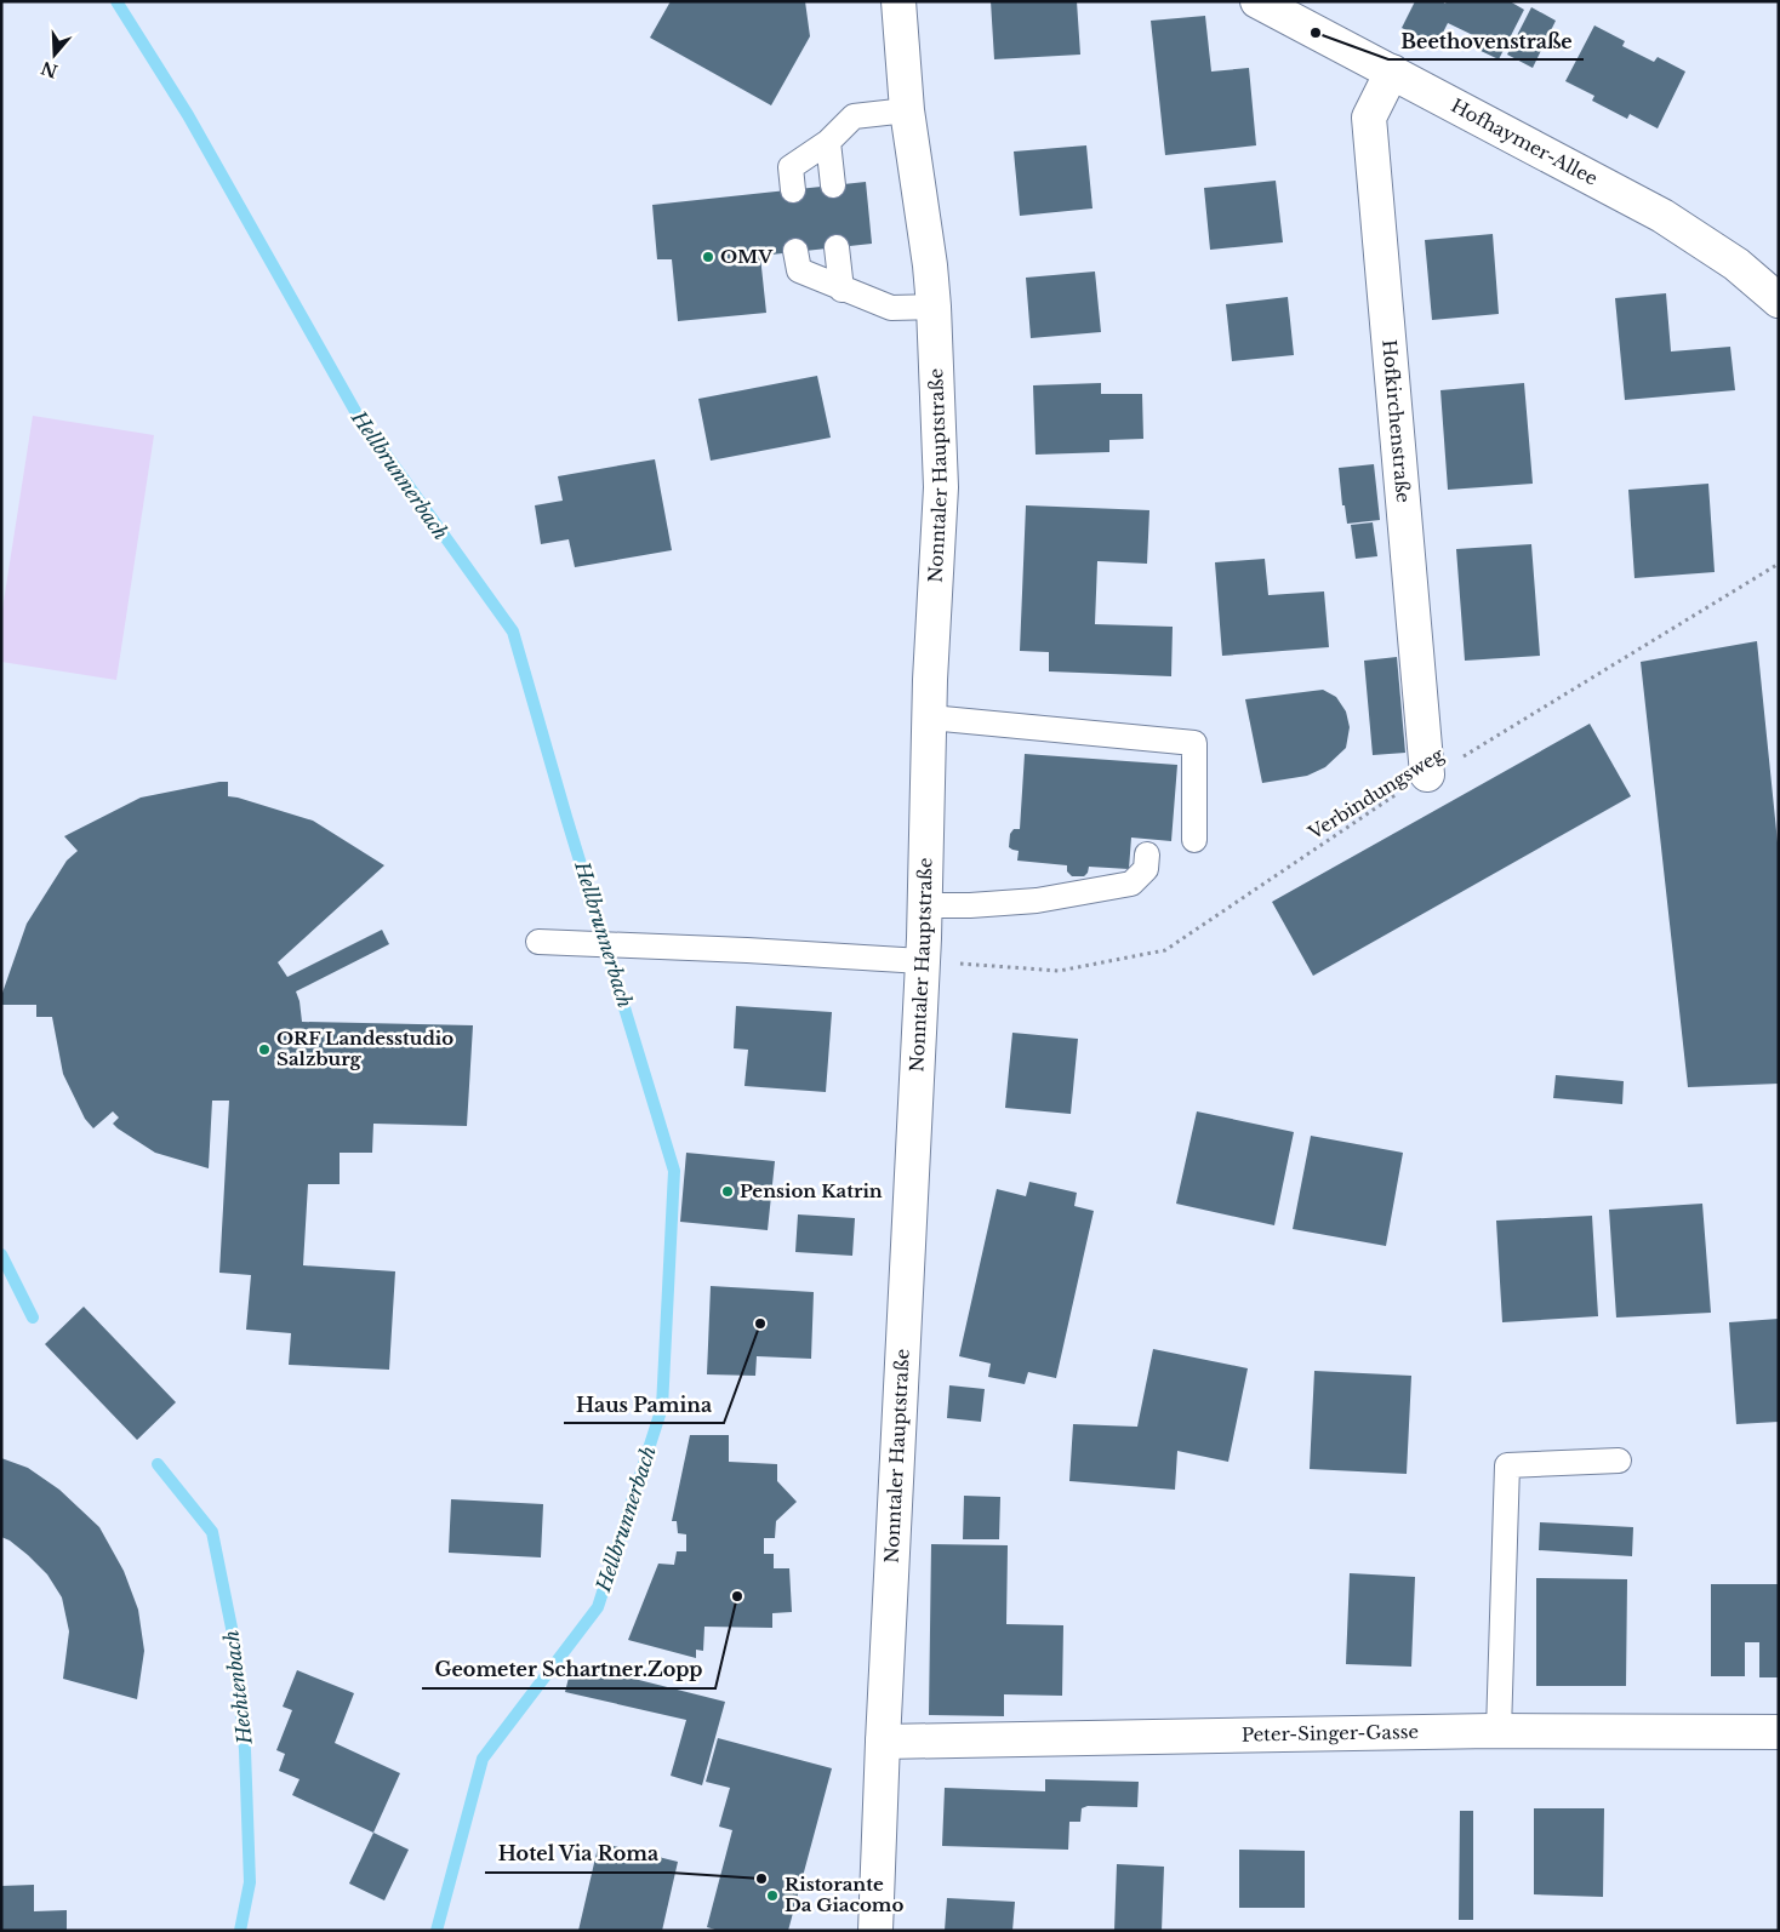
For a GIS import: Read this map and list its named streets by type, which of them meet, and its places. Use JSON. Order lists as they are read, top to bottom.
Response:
{
  "streets": {
    "street": [
      "Hofhaymer-Allee",
      "Hofkirchenstraße",
      "Nonntaler Hauptstraße",
      "Peter-Singer-Gasse"
    ],
    "path": ["Verbindungsweg"]
  },
  "crossings": [
    ["Hofhaymer-Allee", "Hofkirchenstraße"],
    ["Hofkirchenstraße", "Verbindungsweg"],
    ["Nonntaler Hauptstraße", "Peter-Singer-Gasse"]
  ],
  "water": ["Hellbrunnerbach", "Hechtenbach"],
  "places": [
    "Beethovenstraße",
    "OMV",
    "ORF Landesstudio Salzburg",
    "Pension Katrin",
    "Haus Pamina",
    "Geometer Schartner.Zopp",
    "Hotel Via Roma",
    "Ristorante Da Giacomo"
  ],
  "north": "bottom"
}
